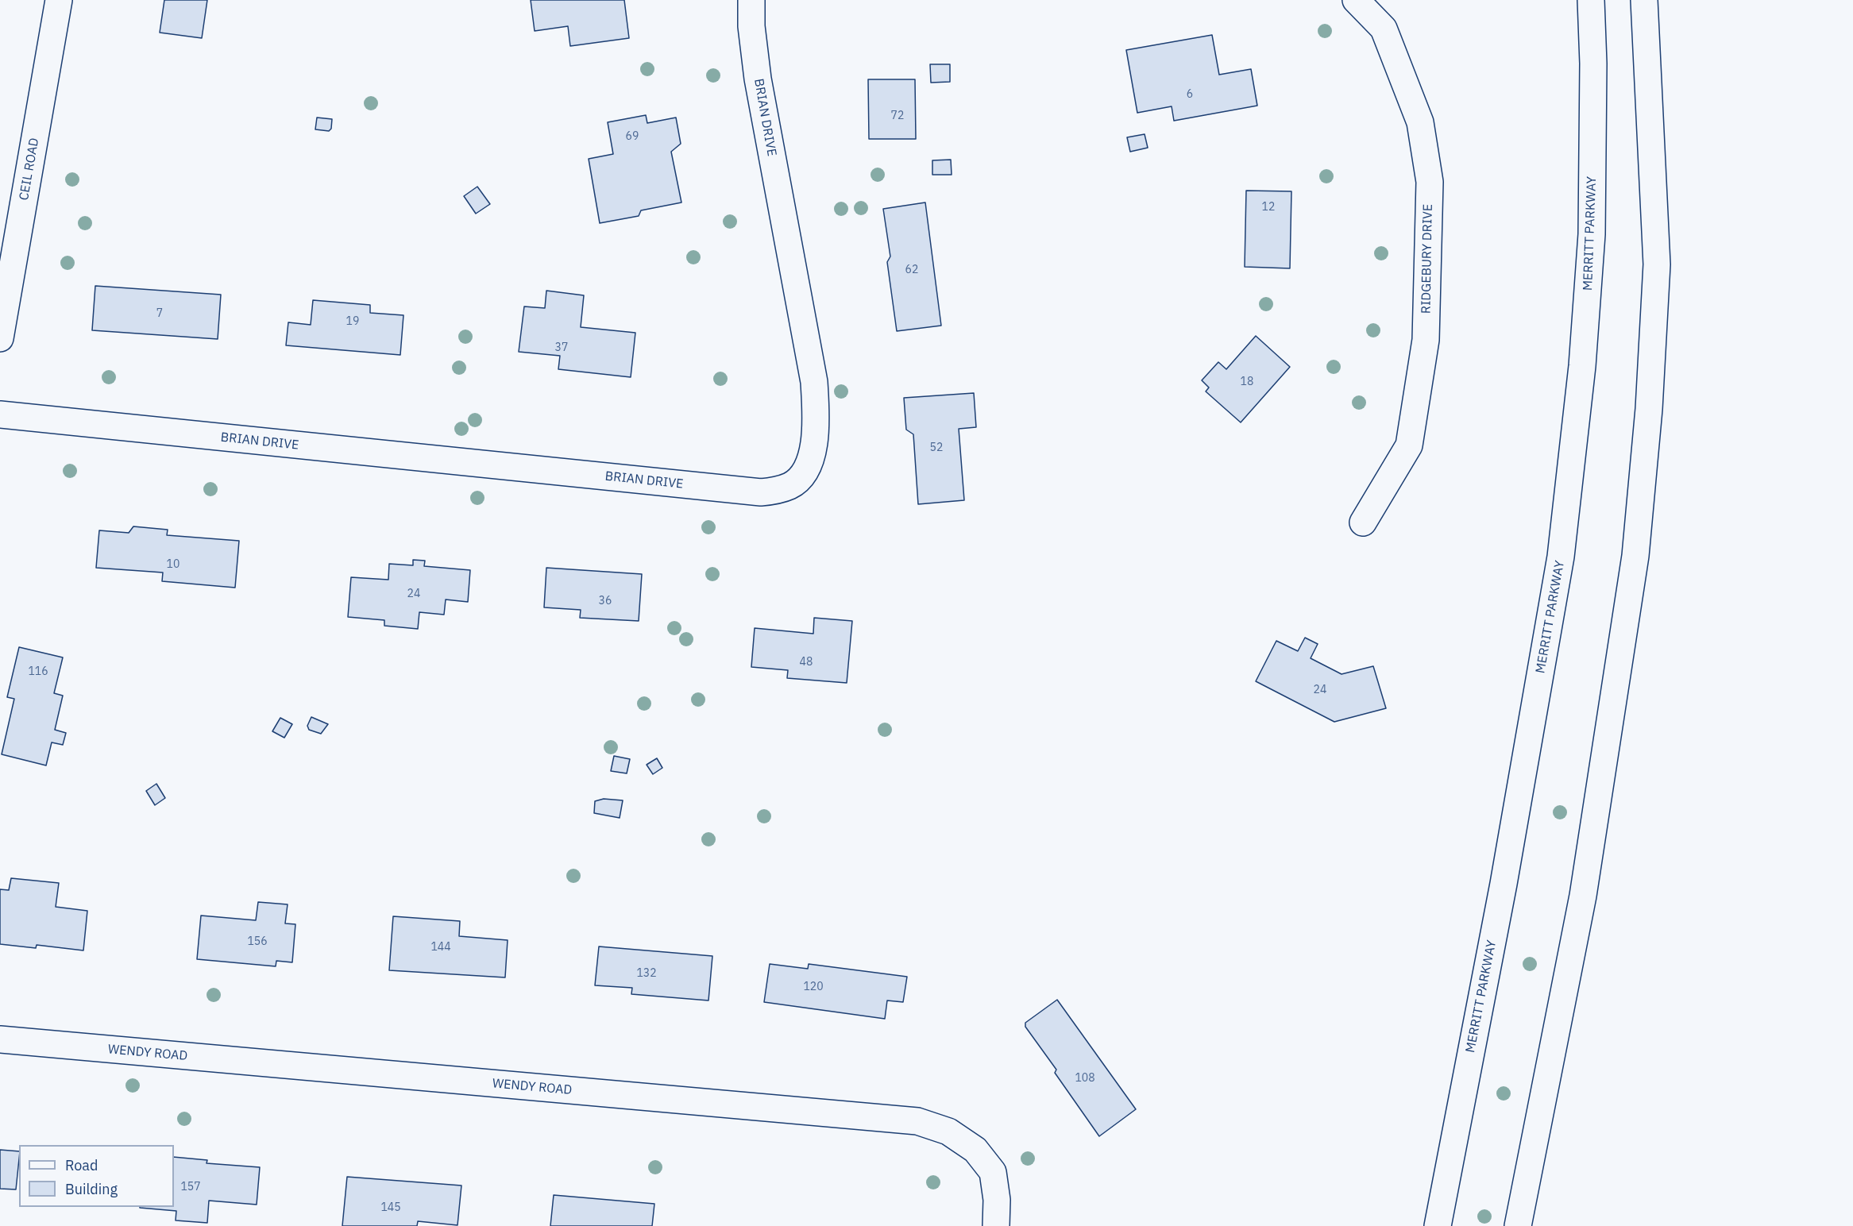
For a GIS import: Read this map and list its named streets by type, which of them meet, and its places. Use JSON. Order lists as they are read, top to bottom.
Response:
{
  "streets": {
    "main road": [
      "BRIAN DRIVE",
      "CEIL ROAD",
      "MERRITT PARKWAY",
      "RIDGEBURY DRIVE",
      "WENDY ROAD"
    ]
  },
  "house_numbers": [
    "6",
    "72",
    "69",
    "12",
    "62",
    "7",
    "19",
    "37",
    "18",
    "52",
    "10",
    "24",
    "36",
    "48",
    "116",
    "24",
    "156",
    "144",
    "132",
    "120",
    "108",
    "157",
    "145"
  ],
  "legend": ["Road", "Building"]
}
